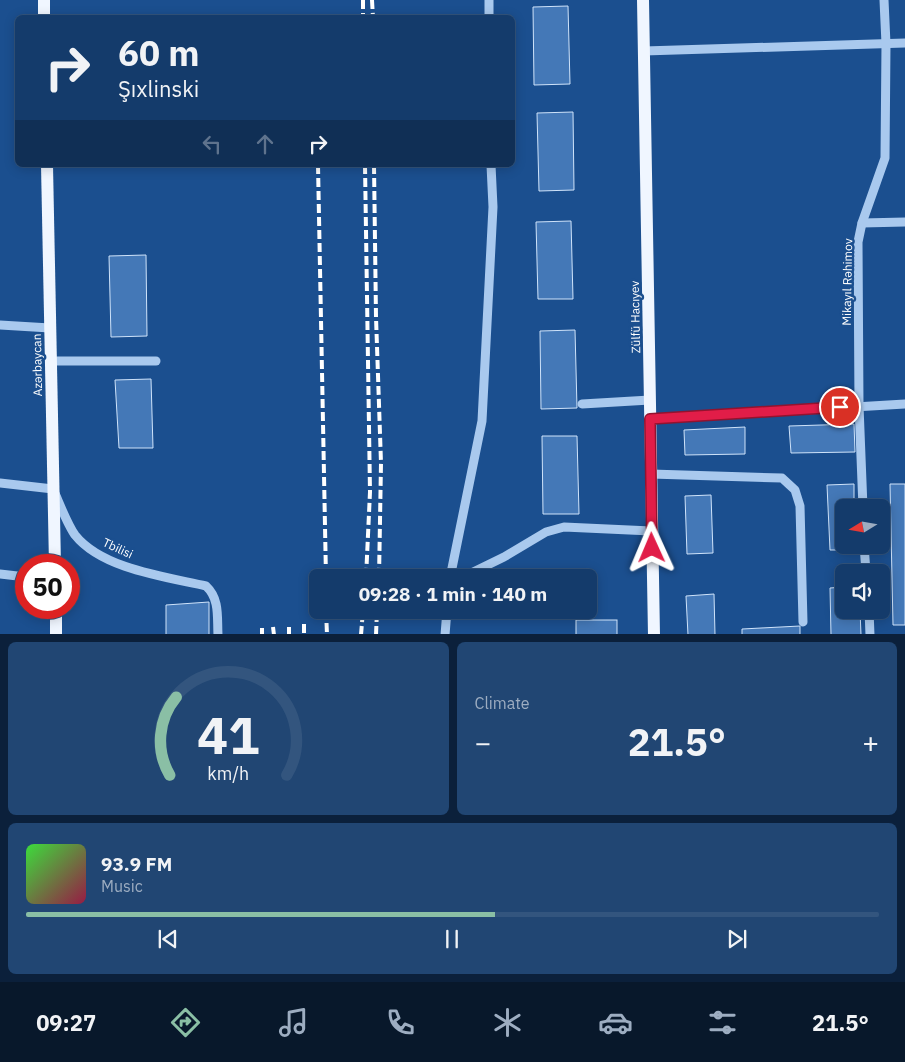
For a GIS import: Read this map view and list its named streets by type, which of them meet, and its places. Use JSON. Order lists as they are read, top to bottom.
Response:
{
  "streets": {
    "main road": ["Zülfü Hacıyev", "Azərbaycan"],
    "street": ["Mikayıl Rəhimov", "Tbilisi"]
  },
  "crossings": [
    ["Azərbaycan", "Tbilisi"]
  ],
  "north": "left",
  "page": {
    "turn": ["60 m", "Şıxlinski"],
    "limit": "50",
    "trip": "09:28 · 1 min · 140 m",
    "tile": "Climate",
    "heat": ["−", "21.5°", "+"],
    "song": ["93.9 FM", "Music"],
    "tabs": ["09:27", "21.5°"],
    "gauge": ["41", "km/h"]
  }
}
